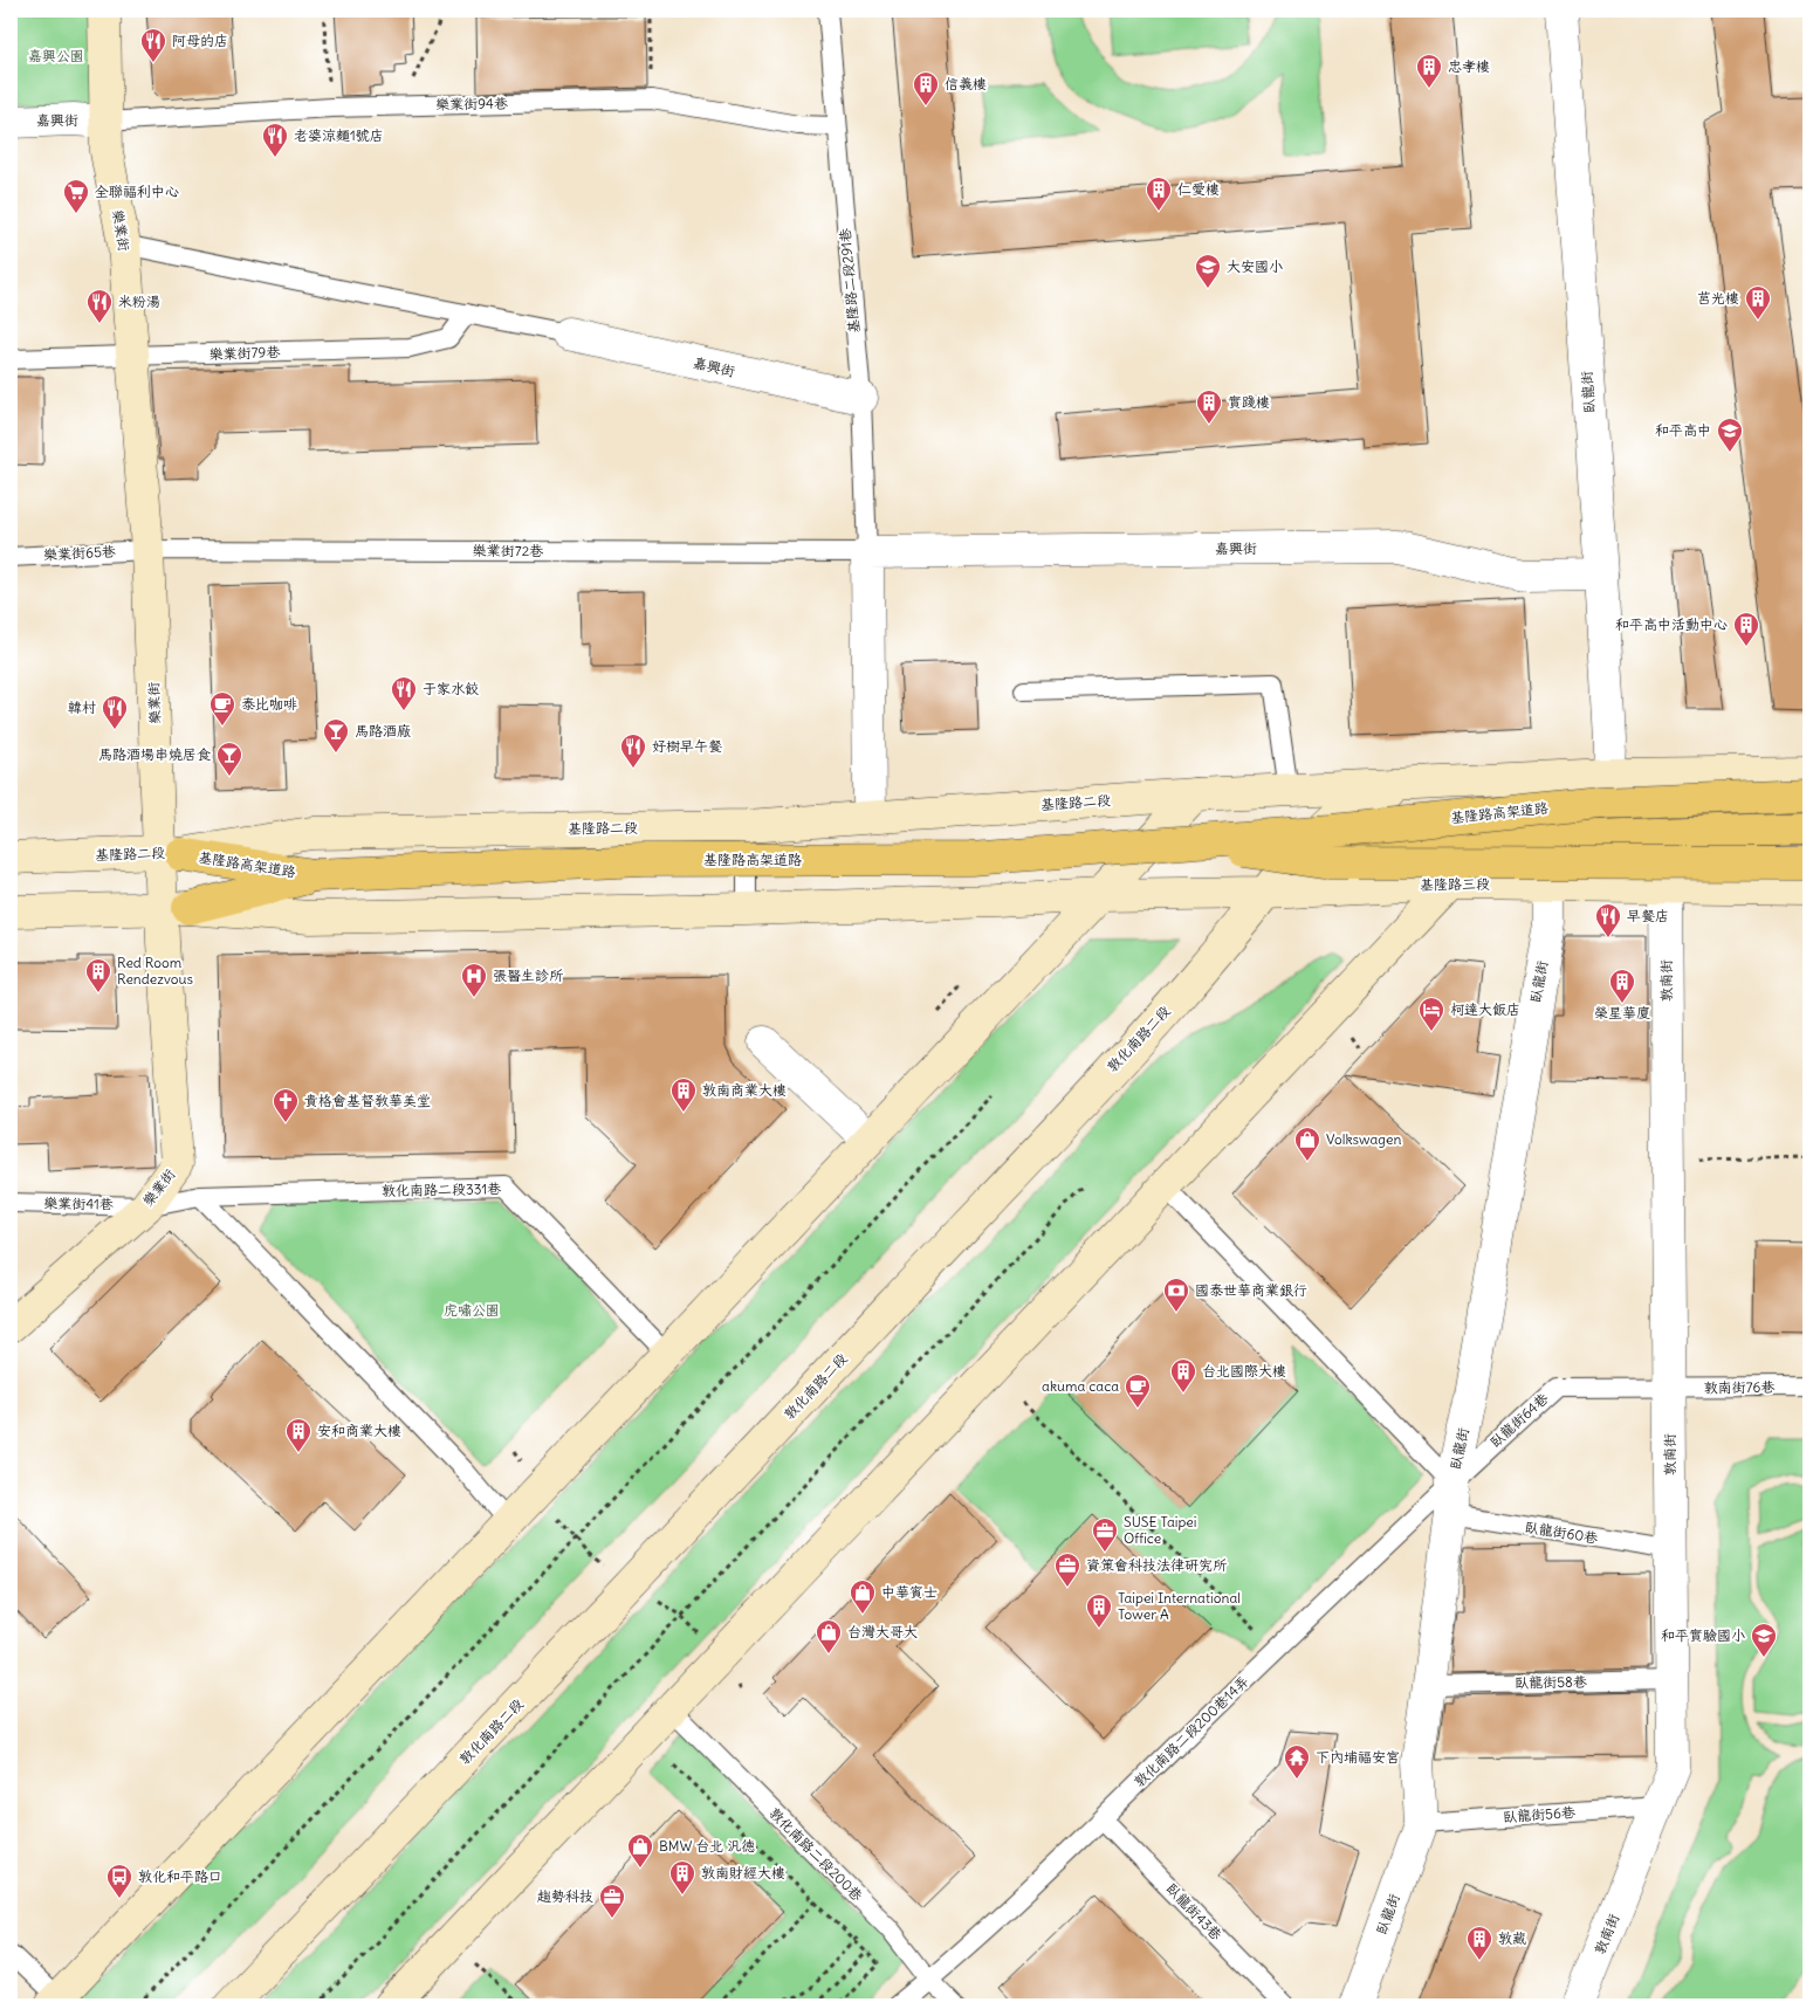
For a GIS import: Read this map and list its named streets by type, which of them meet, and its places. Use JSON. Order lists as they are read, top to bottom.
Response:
{
  "streets": {
    "highway": ["基隆路高架道路"],
    "main road": [
      "樂業街",
      "基隆路二段",
      "基隆路三段",
      "敦化南路二段"
    ],
    "street": ["嘉興街", "臥龍街", "敦南街"],
    "lane": [
      "樂業街94巷",
      "基隆路二段291巷",
      "樂業街79巷",
      "樂業街72巷",
      "樂業街65巷",
      "敦化南路二段331巷",
      "樂業街41巷",
      "敦南街76巷",
      "臥龍街64巷",
      "臥龍街60巷",
      "臥龍街58巷",
      "敦化南路二段200巷14弄",
      "臥龍街56巷",
      "敦化南路二段200巷",
      "臥龍街43巷"
    ]
  },
  "crossings": [
    ["樂業街94巷", "嘉興街"],
    ["樂業街94巷", "樂業街"],
    ["樂業街94巷", "基隆路二段291巷"],
    ["嘉興街", "樂業街"],
    ["嘉興街", "基隆路二段291巷"],
    ["嘉興街", "臥龍街"],
    ["嘉興街", "樂業街72巷"],
    ["樂業街", "樂業街79巷"],
    ["樂業街", "樂業街72巷"],
    ["樂業街", "樂業街65巷"],
    ["樂業街", "基隆路二段"],
    ["樂業街", "基隆路高架道路"],
    ["樂業街", "敦化南路二段331巷"],
    ["樂業街", "樂業街41巷"],
    ["基隆路二段291巷", "樂業街72巷"],
    ["臥龍街", "基隆路三段"],
    ["臥龍街", "臥龍街64巷"],
    ["臥龍街", "臥龍街60巷"],
    ["臥龍街", "臥龍街58巷"],
    ["臥龍街", "敦化南路二段200巷14弄"],
    ["臥龍街", "臥龍街56巷"],
    ["樂業街72巷", "樂業街65巷"],
    ["基隆路二段", "基隆路高架道路"],
    ["基隆路三段", "敦南街"],
    ["基隆路三段", "敦化南路二段"],
    ["敦南街", "敦南街76巷"],
    ["敦南街", "臥龍街64巷"],
    ["敦南街", "臥龍街60巷"],
    ["敦南街", "臥龍街58巷"],
    ["敦南街", "臥龍街56巷"],
    ["敦化南路二段331巷", "樂業街41巷"],
    ["敦南街76巷", "臥龍街64巷"],
    ["臥龍街64巷", "敦化南路二段200巷14弄"],
    ["敦化南路二段200巷14弄", "敦化南路二段200巷"],
    ["敦化南路二段200巷14弄", "臥龍街43巷"]
  ],
  "parks": ["嘉興公園", "虎嘯公園"],
  "places": {
    "restaurant": [
      "阿母的店",
      "老婆涼麵1號店",
      "米粉湯",
      "于家水餃",
      "韓村",
      "好樹早午餐",
      "早餐店"
    ],
    "building": [
      "忠孝樓",
      "信義樓",
      "仁愛樓",
      "莒光樓",
      "實踐樓",
      "和平高中活動中心",
      "Red Room Rendezvous",
      "榮星華廈",
      "敦南商業大樓",
      "台北國際大樓",
      "安和商業大樓",
      "Taipei International Tower A",
      "敦南財經大樓",
      "敦藏"
    ],
    "supermarket": ["全聯福利中心"],
    "school or university": ["大安國小", "和平高中", "和平實驗國小"],
    "cafe": ["泰比咖啡", "akuma caca"],
    "bar": ["馬路酒廠", "馬路酒場串燒居食"],
    "hospital": ["張醫生診所"],
    "hotel": ["柯達大飯店"],
    "church": ["貴格會基督教華美堂"],
    "shop": [
      "Volkswagen",
      "中華賓士",
      "台灣大哥大",
      "BMW 台北 汎德"
    ],
    "bank": ["國泰世華商業銀行"],
    "office": ["SUSE Taipei Office", "資策會科技法律研究所", "趨勢科技"],
    "temple": ["下內埔福安宮"],
    "bus stop": ["敦化和平路口"]
  }
}
